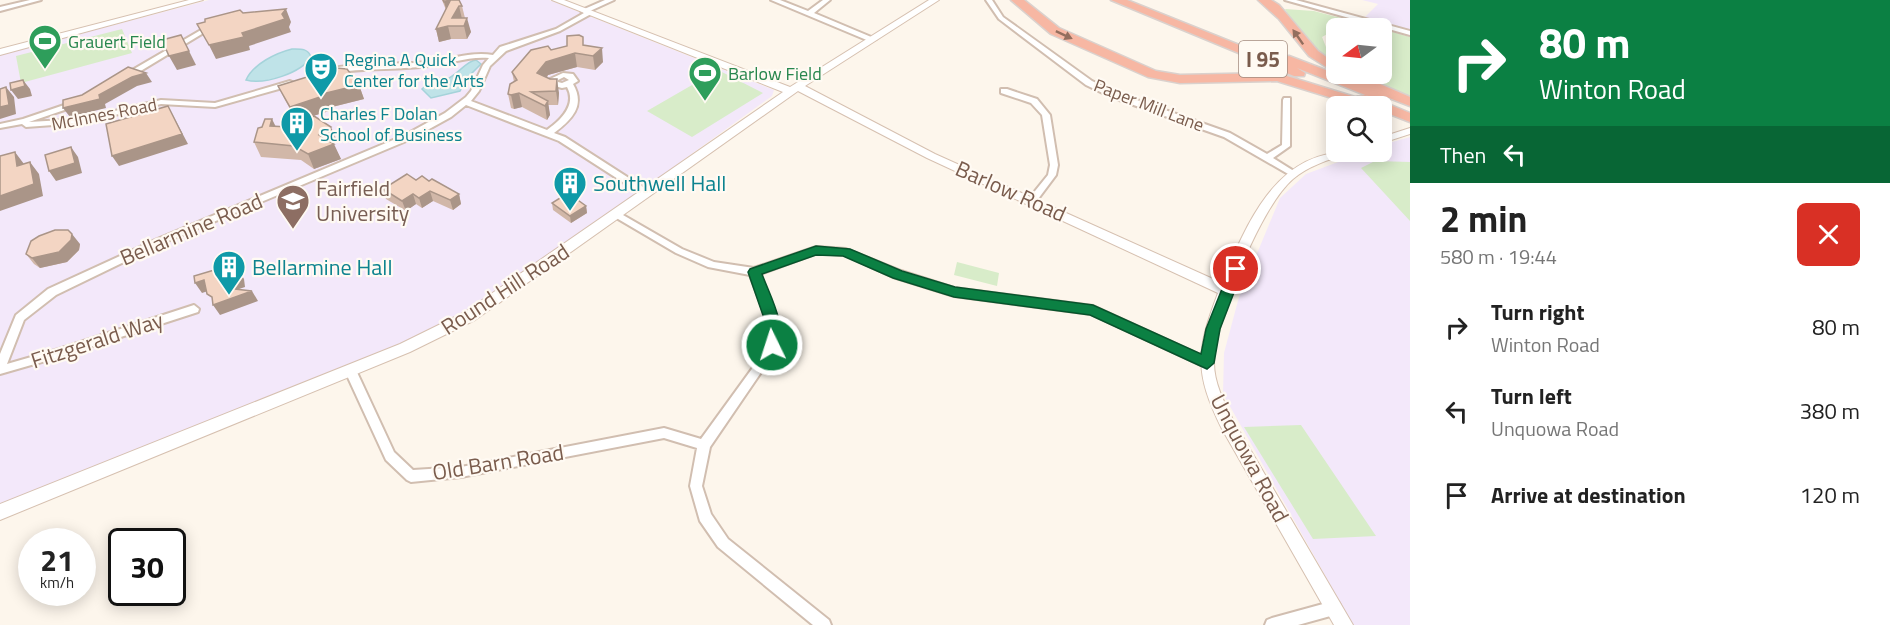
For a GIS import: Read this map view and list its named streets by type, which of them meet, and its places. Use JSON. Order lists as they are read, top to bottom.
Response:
{
  "streets": {
    "highway": ["I 95"],
    "street": [
      "Paper Mill Lane",
      "McInnes Road",
      "Barlow Road",
      "Bellarmine Road",
      "Round Hill Road",
      "Fitzgerald Way",
      "Unquowa Road",
      "Old Barn Road"
    ]
  },
  "crossings": [
    ["Paper Mill Lane", "Unquowa Road"],
    ["Barlow Road", "Bellarmine Road"],
    ["Barlow Road", "Round Hill Road"],
    ["Barlow Road", "Unquowa Road"],
    ["Bellarmine Road", "Fitzgerald Way"],
    ["Round Hill Road", "Old Barn Road"]
  ],
  "places": {
    "sports": ["Grauert Field", "Barlow Field"],
    "theatre": ["Regina A Quick Center for the Arts"],
    "building": ["Charles F Dolan School of Business", "Southwell Hall", "Bellarmine Hall"],
    "school or university": ["Fairfield University"]
  },
  "north": "left",
  "page": {
    "turn": ["80 m", "Winton Road"],
    "then": "Then",
    "heading": ["2 min", "580 m · 19:44"],
    "list": [
      {
        "name": "Turn right",
        "note": "Winton Road",
        "value": "80 m"
      },
      {
        "name": "Turn left",
        "note": "Unquowa Road",
        "value": "380 m"
      },
      {
        "name": "Arrive at destination",
        "value": "120 m"
      }
    ],
    "speed": "21 km/h",
    "limit": "30"
  }
}
